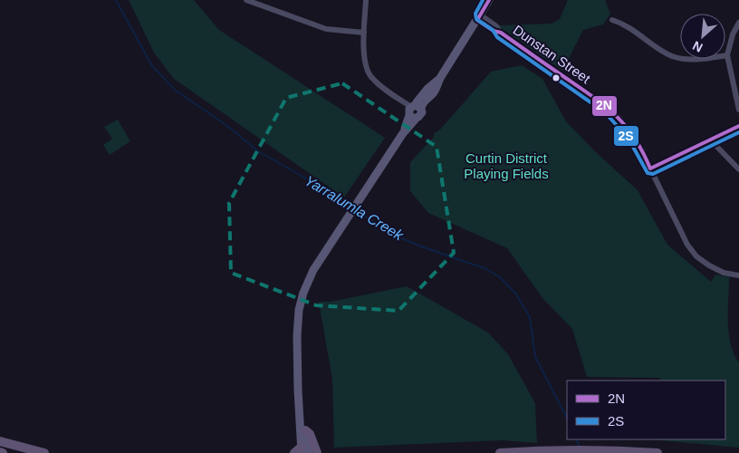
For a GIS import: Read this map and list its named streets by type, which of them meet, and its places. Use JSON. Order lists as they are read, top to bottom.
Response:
{
  "streets": {
    "street": ["Dunstan Street"]
  },
  "water": ["Yarralumla Creek"],
  "parks": ["Curtin District Playing Fields"],
  "lines": ["transit line 2N", "transit line 2S"],
  "legend": ["2N", "2S"],
  "north": "bottom left"
}
